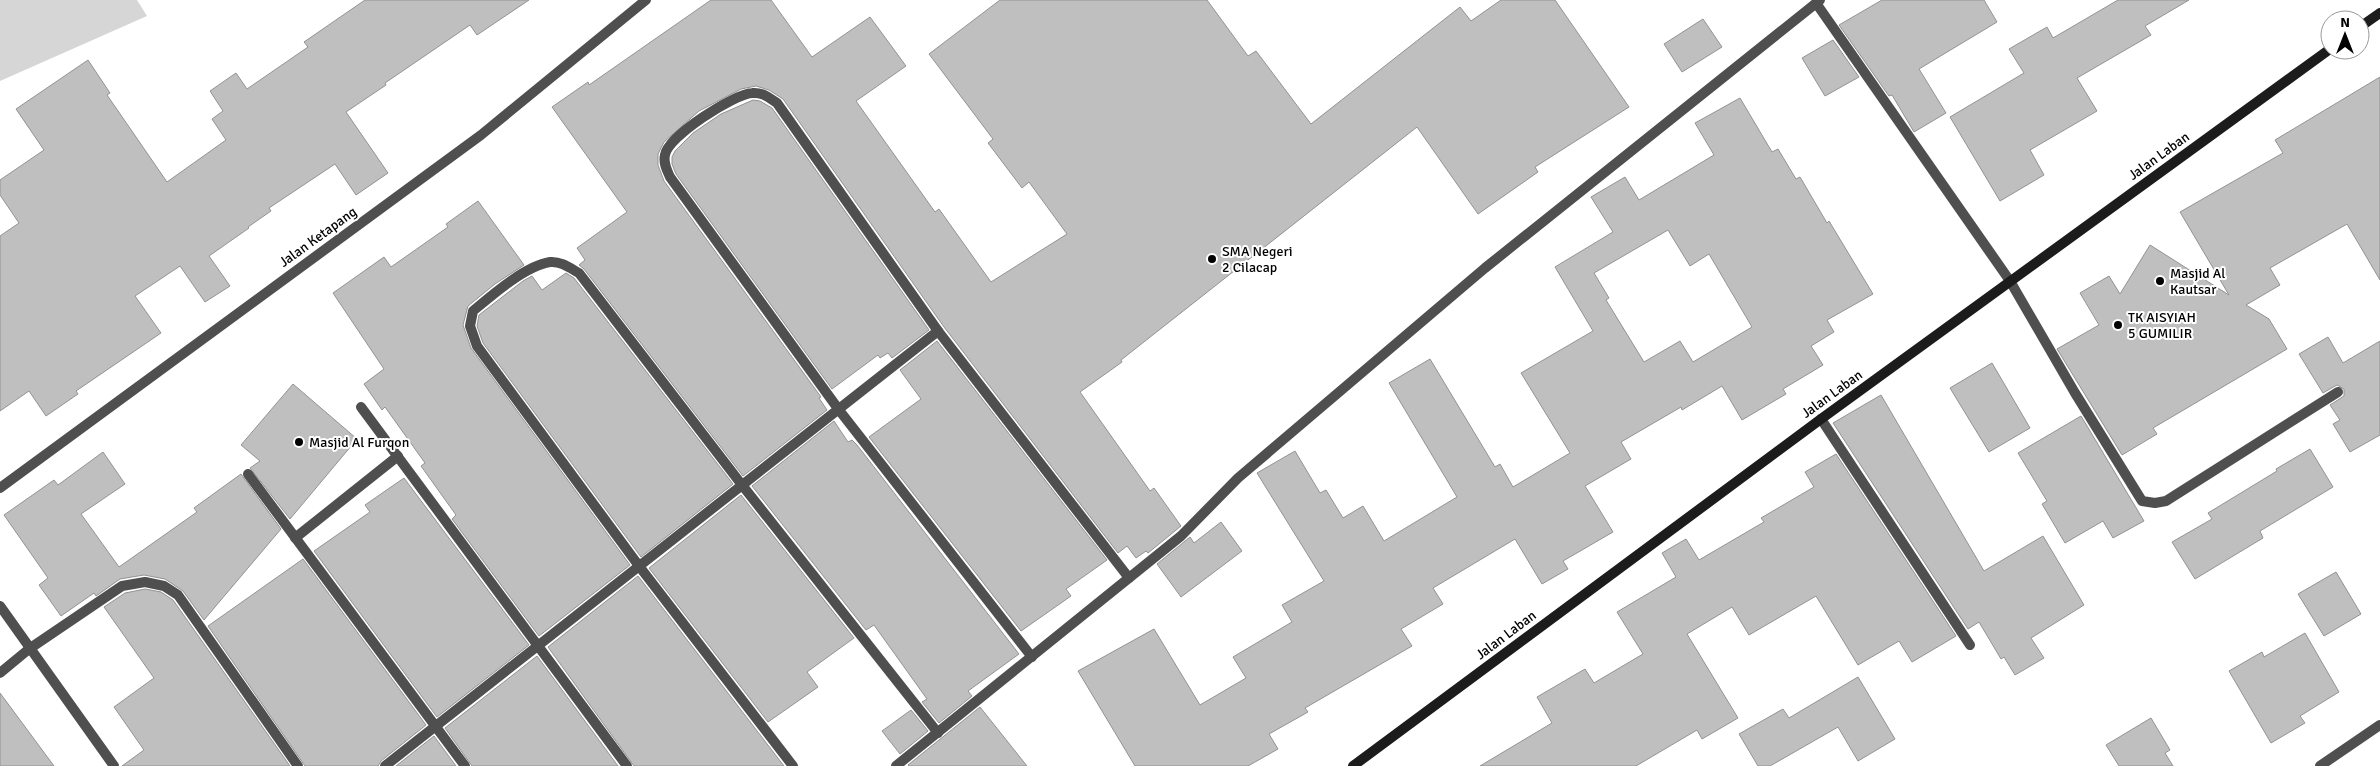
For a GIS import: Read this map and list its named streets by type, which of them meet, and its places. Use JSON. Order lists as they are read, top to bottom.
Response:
{
  "streets": {
    "street": ["Jalan Laban", "Jalan Ketapang"]
  },
  "places": [
    "SMA Negeri 2 Cilacap",
    "Masjid Al Kautsar",
    "TK AISYIAH 5 GUMILIR",
    "Masjid Al Furqon"
  ],
  "north": "top"
}
